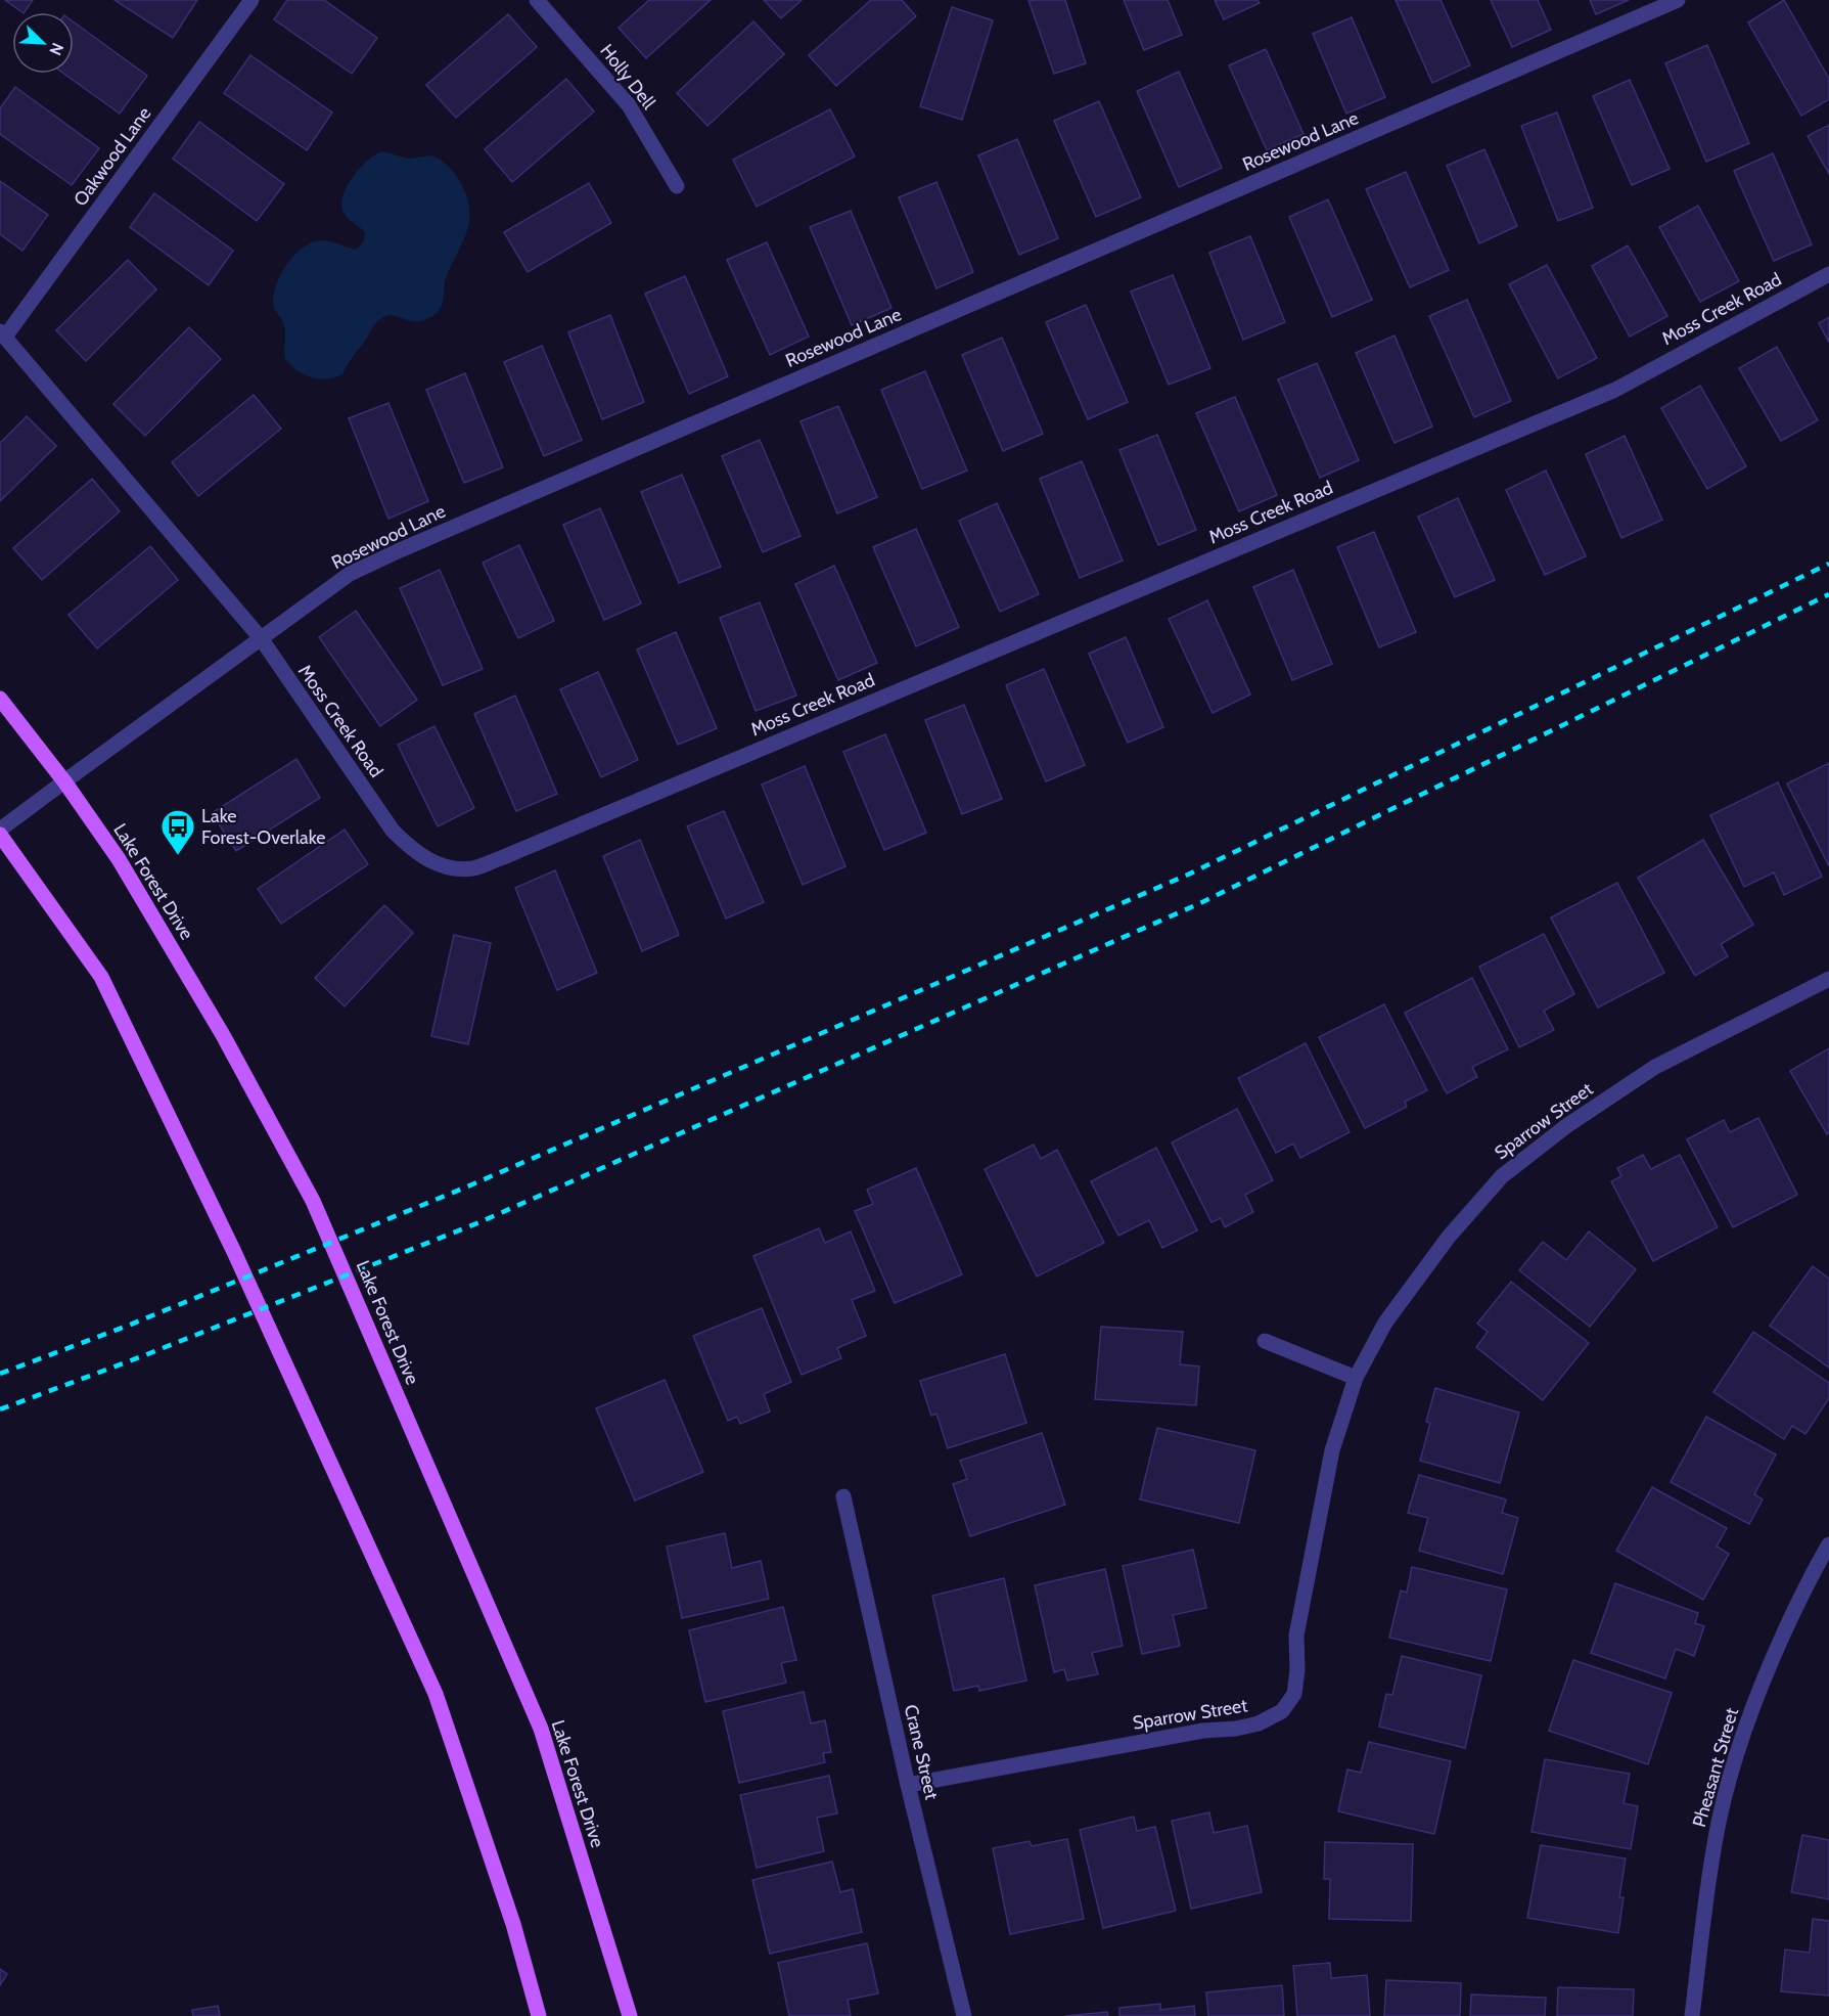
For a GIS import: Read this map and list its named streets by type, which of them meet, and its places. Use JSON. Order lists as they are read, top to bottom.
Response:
{
  "streets": {
    "main road": ["Lake Forest Drive"],
    "street": [
      "Holly Dell",
      "Rosewood Lane",
      "Oakwood Lane",
      "Moss Creek Road",
      "Sparrow Street",
      "Crane Street",
      "Pheasant Street"
    ]
  },
  "crossings": [
    ["Rosewood Lane", "Moss Creek Road"],
    ["Rosewood Lane", "Lake Forest Drive"],
    ["Oakwood Lane", "Moss Creek Road"],
    ["Sparrow Street", "Crane Street"]
  ],
  "places": {
    "bus stop": ["Lake Forest-Overlake"]
  },
  "north": "bottom right"
}
